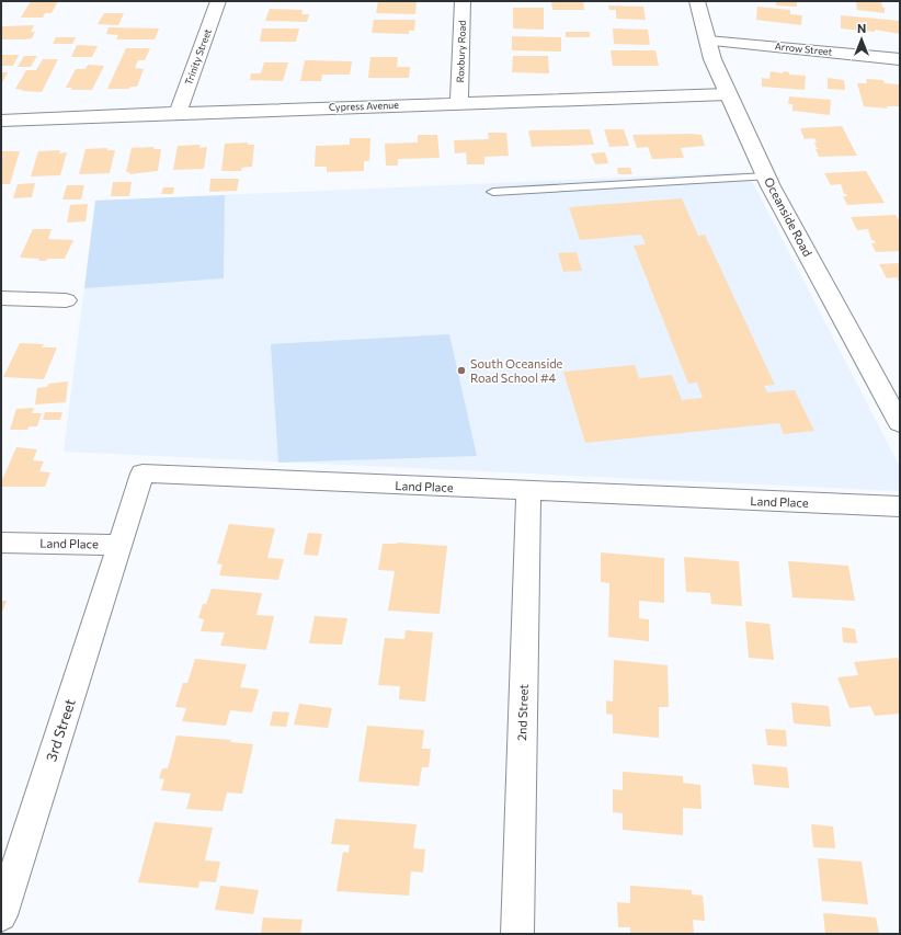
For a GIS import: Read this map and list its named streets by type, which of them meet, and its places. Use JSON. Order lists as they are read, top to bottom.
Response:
{
  "streets": {
    "street": [
      "Arrow Street",
      "Roxbury Road",
      "Trinity Street",
      "Cypress Avenue",
      "Oceanside Road",
      "Land Place",
      "2nd Street",
      "3rd Street"
    ]
  },
  "crossings": [
    ["Arrow Street", "Oceanside Road"],
    ["Roxbury Road", "Cypress Avenue"],
    ["Trinity Street", "Cypress Avenue"],
    ["Cypress Avenue", "Oceanside Road"],
    ["Land Place", "2nd Street"],
    ["Land Place", "3rd Street"]
  ],
  "places": ["South Oceanside Road School #4"],
  "north": "top"
}
